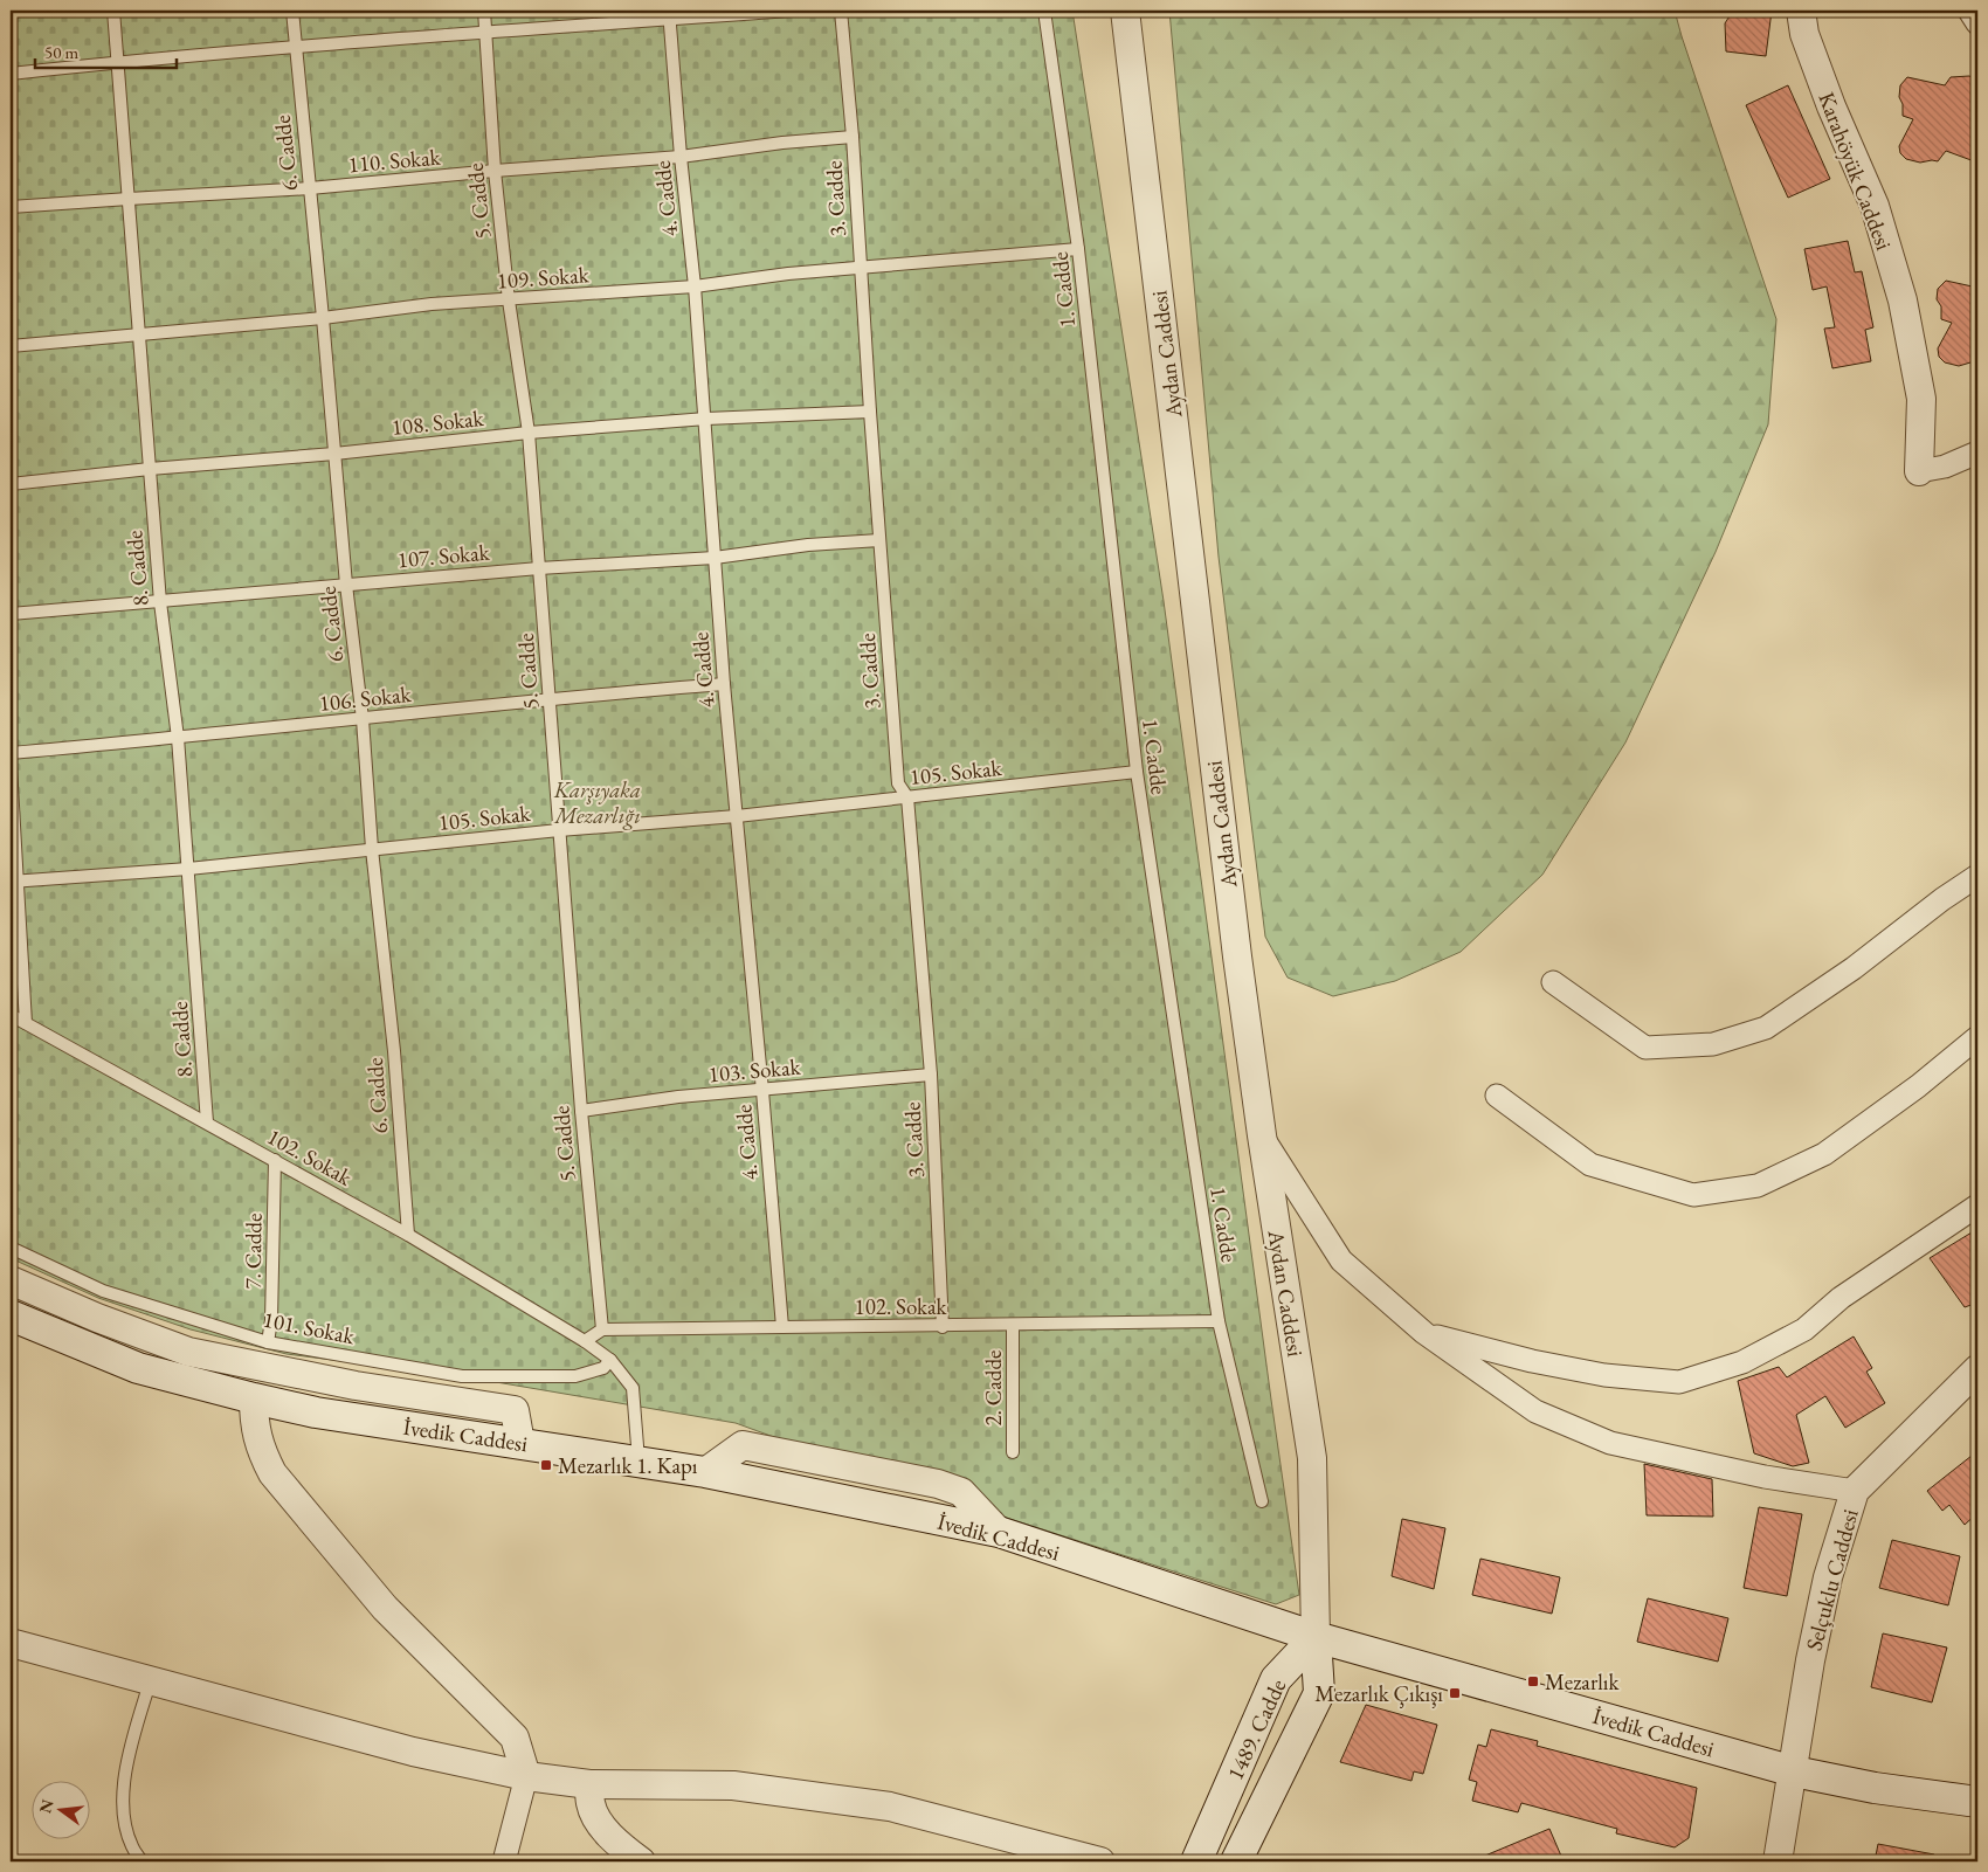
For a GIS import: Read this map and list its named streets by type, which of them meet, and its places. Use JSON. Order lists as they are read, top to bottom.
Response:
{
  "streets": {
    "main road": ["İvedik Caddesi", "1489. Cadde"],
    "street": ["Karahöyük Caddesi", "Aydan Caddesi", "Selçuklu Caddesi"],
    "lane": [
      "6. Cadde",
      "110. Sokak",
      "4. Cadde",
      "3. Cadde",
      "5. Cadde",
      "109. Sokak",
      "1. Cadde",
      "108. Sokak",
      "107. Sokak",
      "8. Cadde",
      "106. Sokak",
      "105. Sokak",
      "103. Sokak",
      "102. Sokak",
      "7. Cadde",
      "101. Sokak",
      "2. Cadde"
    ]
  },
  "crossings": [
    ["6. Cadde", "110. Sokak"],
    ["6. Cadde", "109. Sokak"],
    ["6. Cadde", "108. Sokak"],
    ["6. Cadde", "107. Sokak"],
    ["6. Cadde", "106. Sokak"],
    ["6. Cadde", "105. Sokak"],
    ["6. Cadde", "102. Sokak"],
    ["110. Sokak", "4. Cadde"],
    ["110. Sokak", "3. Cadde"],
    ["110. Sokak", "5. Cadde"],
    ["110. Sokak", "8. Cadde"],
    ["4. Cadde", "109. Sokak"],
    ["4. Cadde", "108. Sokak"],
    ["4. Cadde", "107. Sokak"],
    ["4. Cadde", "106. Sokak"],
    ["4. Cadde", "105. Sokak"],
    ["4. Cadde", "103. Sokak"],
    ["4. Cadde", "102. Sokak"],
    ["3. Cadde", "109. Sokak"],
    ["3. Cadde", "108. Sokak"],
    ["3. Cadde", "107. Sokak"],
    ["3. Cadde", "105. Sokak"],
    ["3. Cadde", "103. Sokak"],
    ["3. Cadde", "102. Sokak"],
    ["5. Cadde", "109. Sokak"],
    ["5. Cadde", "108. Sokak"],
    ["5. Cadde", "107. Sokak"],
    ["5. Cadde", "106. Sokak"],
    ["5. Cadde", "105. Sokak"],
    ["5. Cadde", "103. Sokak"],
    ["5. Cadde", "102. Sokak"],
    ["109. Sokak", "1. Cadde"],
    ["109. Sokak", "8. Cadde"],
    ["1. Cadde", "105. Sokak"],
    ["1. Cadde", "102. Sokak"],
    ["Aydan Caddesi", "İvedik Caddesi"],
    ["Aydan Caddesi", "1489. Cadde"],
    ["108. Sokak", "8. Cadde"],
    ["107. Sokak", "8. Cadde"],
    ["8. Cadde", "106. Sokak"],
    ["8. Cadde", "105. Sokak"],
    ["8. Cadde", "102. Sokak"],
    ["102. Sokak", "7. Cadde"],
    ["102. Sokak", "101. Sokak"],
    ["102. Sokak", "2. Cadde"],
    ["102. Sokak", "İvedik Caddesi"],
    ["7. Cadde", "101. Sokak"],
    ["İvedik Caddesi", "Selçuklu Caddesi"],
    ["İvedik Caddesi", "1489. Cadde"]
  ],
  "parks": ["Karşıyaka Mezarlığı"],
  "places": {
    "transit": ["Mezarlık 1. Kapı", "Mezarlık", "Mezarlık Çıkışı"]
  },
  "scale_bar": "50 m",
  "north": "left"
}
